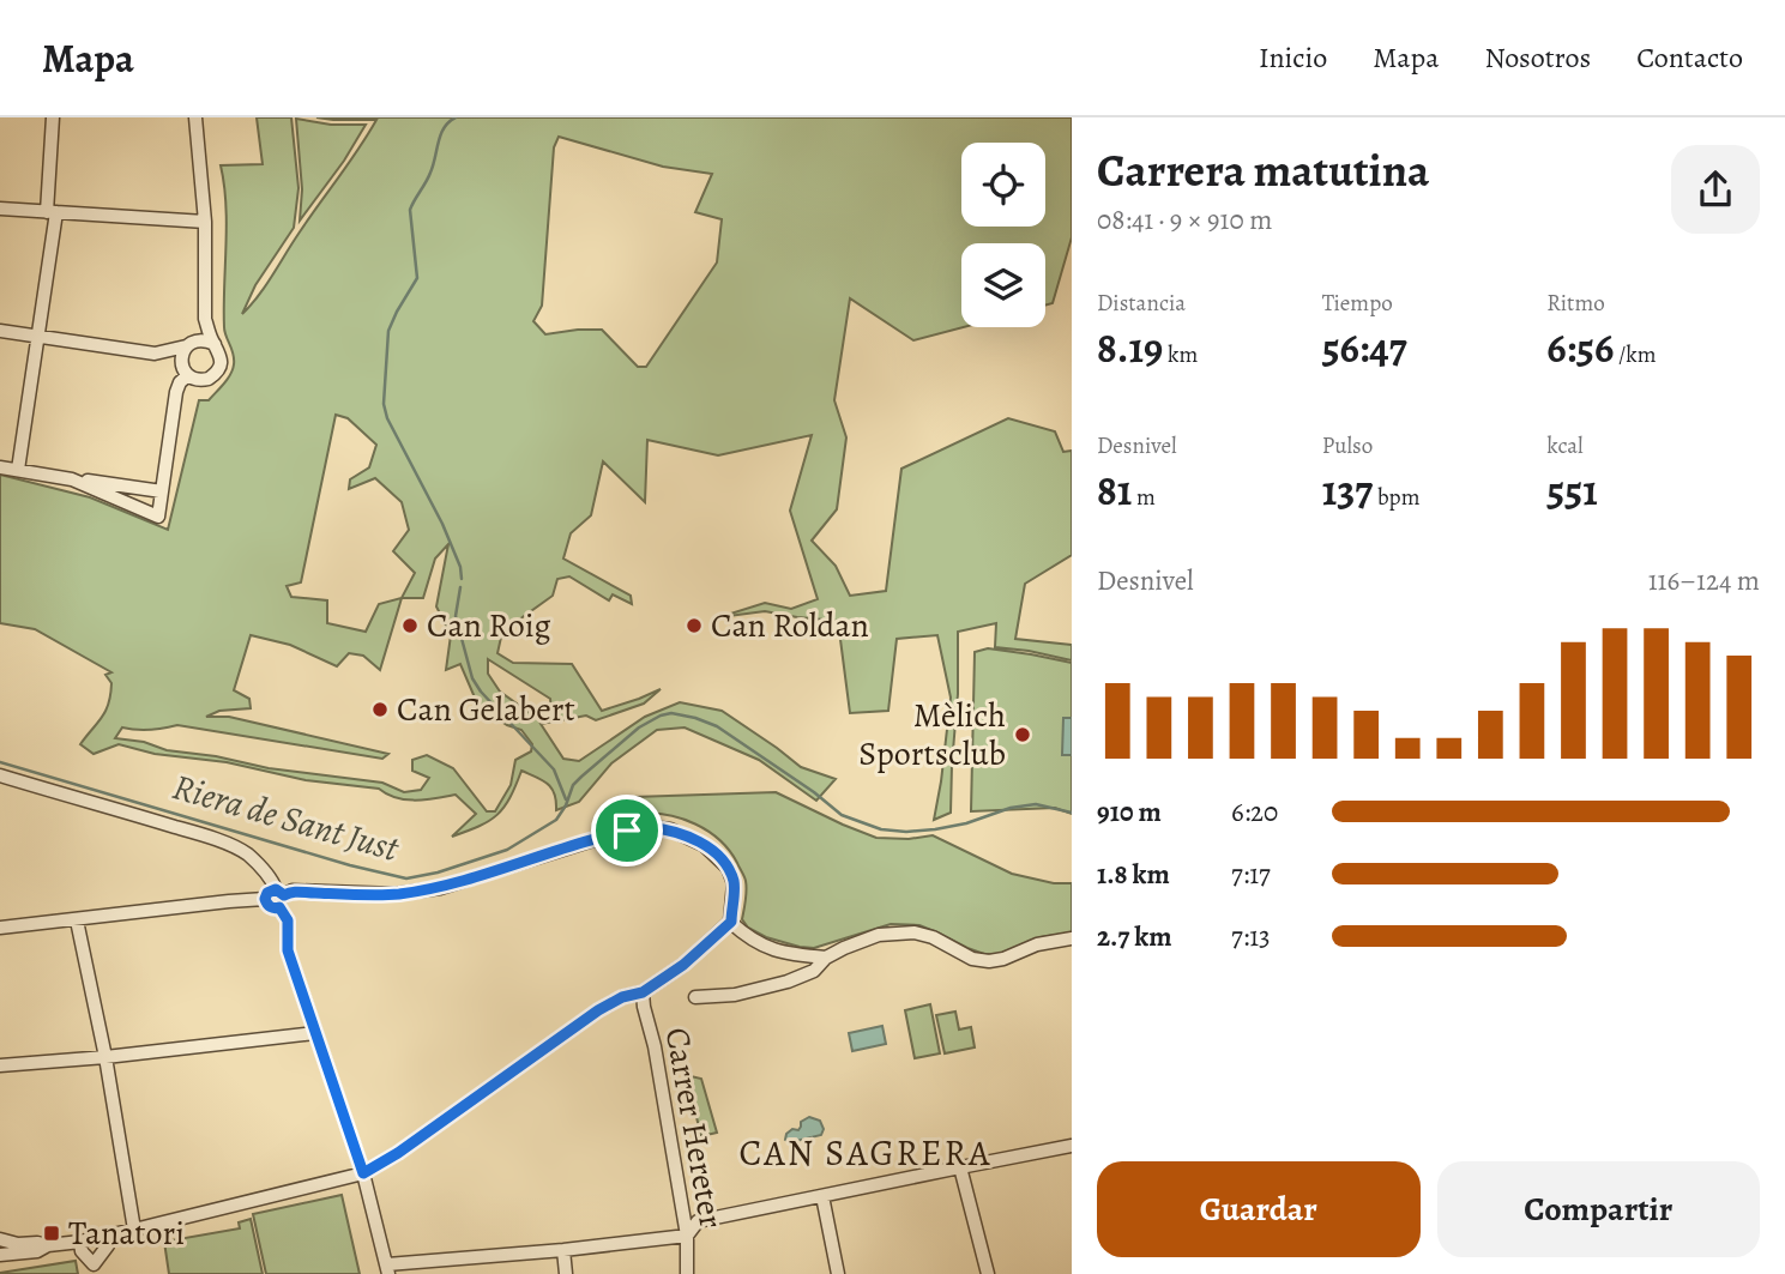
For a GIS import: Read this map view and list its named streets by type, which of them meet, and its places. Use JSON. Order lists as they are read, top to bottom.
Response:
{
  "streets": {
    "street": ["Carrer Hereter"]
  },
  "districts": ["CAN SAGRERA"],
  "water": ["Riera de Sant Just"],
  "places": {
    "other": [
      "Can Roig",
      "Can Roldan",
      "Can Gelabert",
      "Mèlich Sportsclub"
    ],
    "transit": ["Tanatori"]
  },
  "page": {
    "header": "Mapa",
    "nav": [
      "Inicio",
      "Mapa",
      "Nosotros",
      "Contacto"
    ],
    "heading": ["Carrera matutina", "08:41 · 9 × 910 m"],
    "stats": [
      ["Distancia", "8.19 km"],
      ["Tiempo", "56:47"],
      ["Ritmo", "6:56 /km"],
      ["Desnivel", "81 m"],
      ["Pulso", "137 bpm"],
      ["kcal", "551"]
    ],
    "chart": ["Desnivel", "116–124 m"],
    "list": [
      {
        "name": "910 m",
        "note": "6:20"
      },
      {
        "name": "1.8 km",
        "note": "7:17"
      },
      {
        "name": "2.7 km",
        "note": "7:13"
      }
    ],
    "buttons": ["Guardar", "Compartir"]
  }
}
